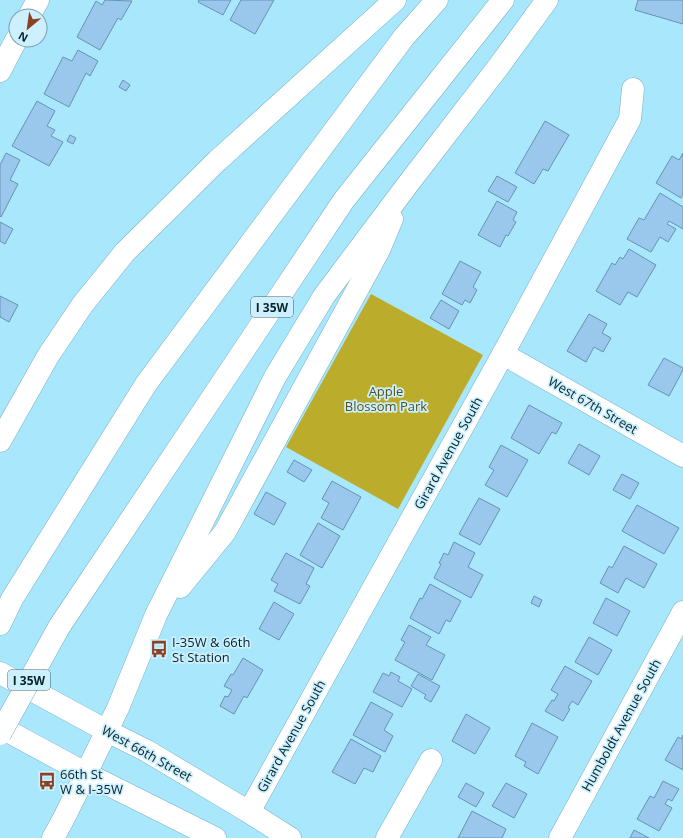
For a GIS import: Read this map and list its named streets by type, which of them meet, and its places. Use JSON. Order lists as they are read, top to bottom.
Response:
{
  "streets": {
    "main road": [
      "I 35W",
      "West 67th Street",
      "Girard Avenue South",
      "Humboldt Avenue South",
      "West 66th Street"
    ]
  },
  "crossings": [
    ["West 67th Street", "Girard Avenue South"],
    ["Girard Avenue South", "West 66th Street"]
  ],
  "parks": ["Apple Blossom Park"],
  "places": {
    "bus stop": ["I-35W & 66th St Station", "66th St W & I-35W"]
  },
  "north": "bottom left"
}
